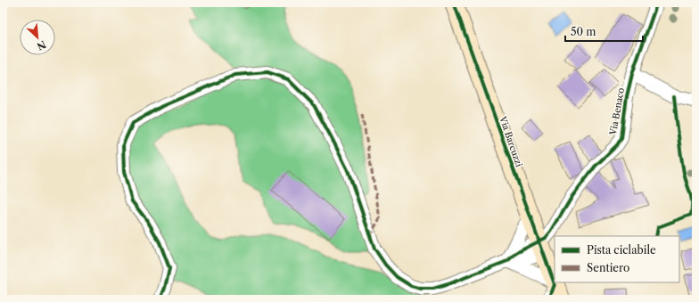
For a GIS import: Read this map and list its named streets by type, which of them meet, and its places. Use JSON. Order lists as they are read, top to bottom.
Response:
{
  "streets": {
    "street": ["Via Benaco", "Via Barcuzzi"]
  },
  "crossings": [
    ["Via Benaco", "Via Barcuzzi"]
  ],
  "legend": ["Pista ciclabile", "Sentiero"],
  "scale_bar": "50 m",
  "north": "bottom right"
}
